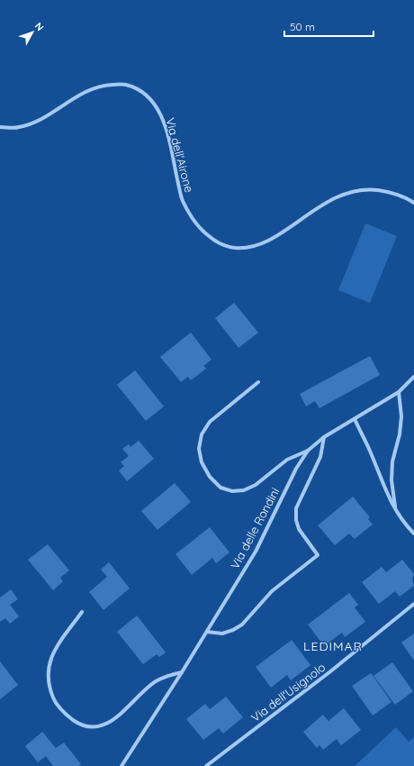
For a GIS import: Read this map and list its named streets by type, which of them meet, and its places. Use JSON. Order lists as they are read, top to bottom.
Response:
{
  "streets": {
    "street": ["Via dell'Airone", "Via delle Rondini", "Via dell'Usignolo"]
  },
  "districts": ["LEDIMAR"],
  "scale_bar": "50 m",
  "north": "top right"
}
